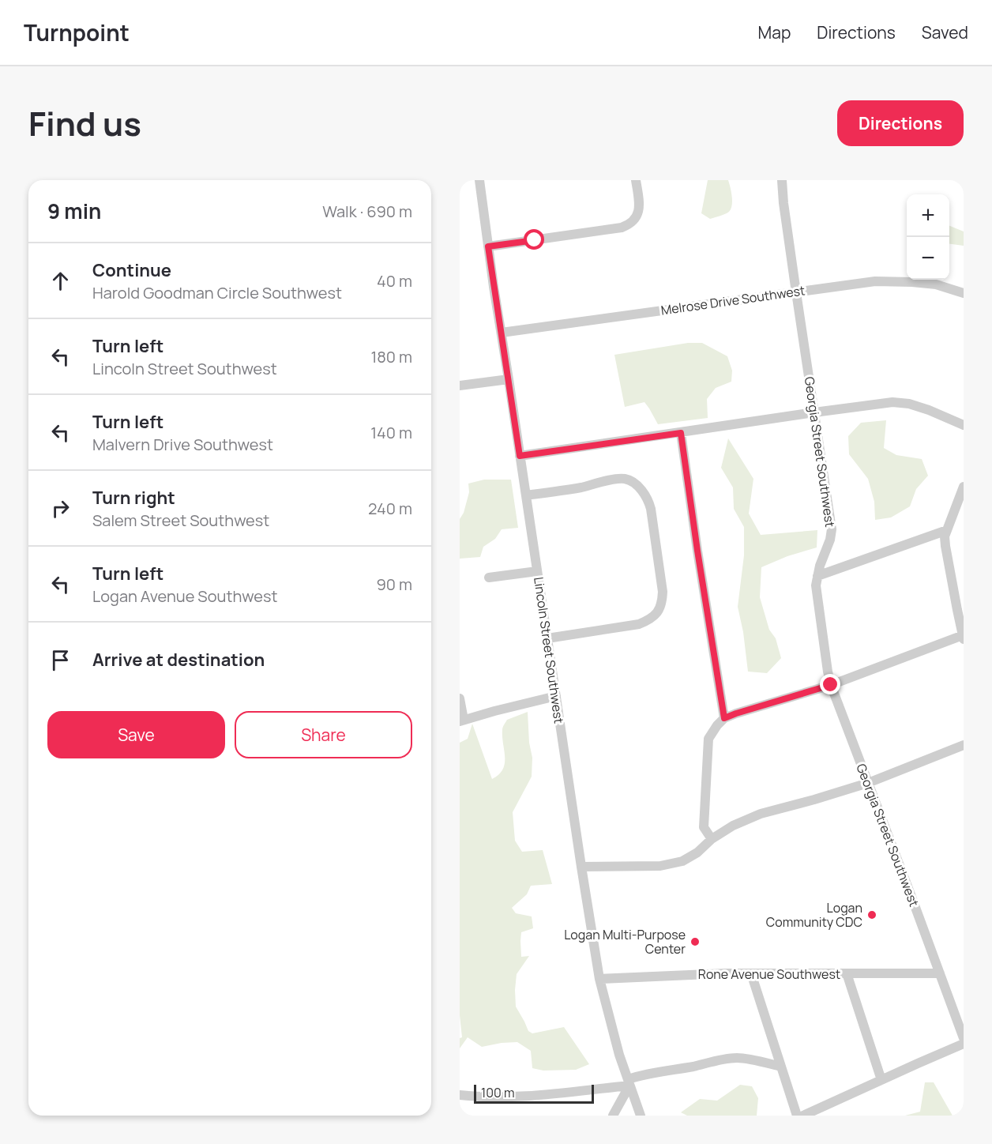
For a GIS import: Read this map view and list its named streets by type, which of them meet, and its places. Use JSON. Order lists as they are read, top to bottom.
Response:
{
  "streets": {
    "street": [
      "Melrose Drive Southwest",
      "Georgia Street Southwest",
      "Lincoln Street Southwest",
      "Rone Avenue Southwest"
    ]
  },
  "crossings": [
    ["Melrose Drive Southwest", "Georgia Street Southwest"],
    ["Melrose Drive Southwest", "Lincoln Street Southwest"],
    ["Georgia Street Southwest", "Rone Avenue Southwest"],
    ["Lincoln Street Southwest", "Rone Avenue Southwest"]
  ],
  "places": ["Logan Community CDC", "Logan Multi-Purpose Center"],
  "scale_bar": "100 m",
  "page": {
    "header": "Turnpoint",
    "nav": ["Map", "Directions", "Saved"],
    "title": "Find us",
    "buttons": [
      "Directions",
      ["Save", "Share"]
    ],
    "heading": ["9 min", "Walk · 690 m"],
    "map_buttons": ["+", "−"],
    "list": [
      ["Continue", "Harold Goodman Circle Southwest", "40 m"],
      ["Turn left", "Lincoln Street Southwest", "180 m"],
      ["Turn left", "Malvern Drive Southwest", "140 m"],
      ["Turn right", "Salem Street Southwest", "240 m"],
      ["Turn left", "Logan Avenue Southwest", "90 m"],
      "Arrive at destination"
    ],
    "scale": "100 m"
  }
}
